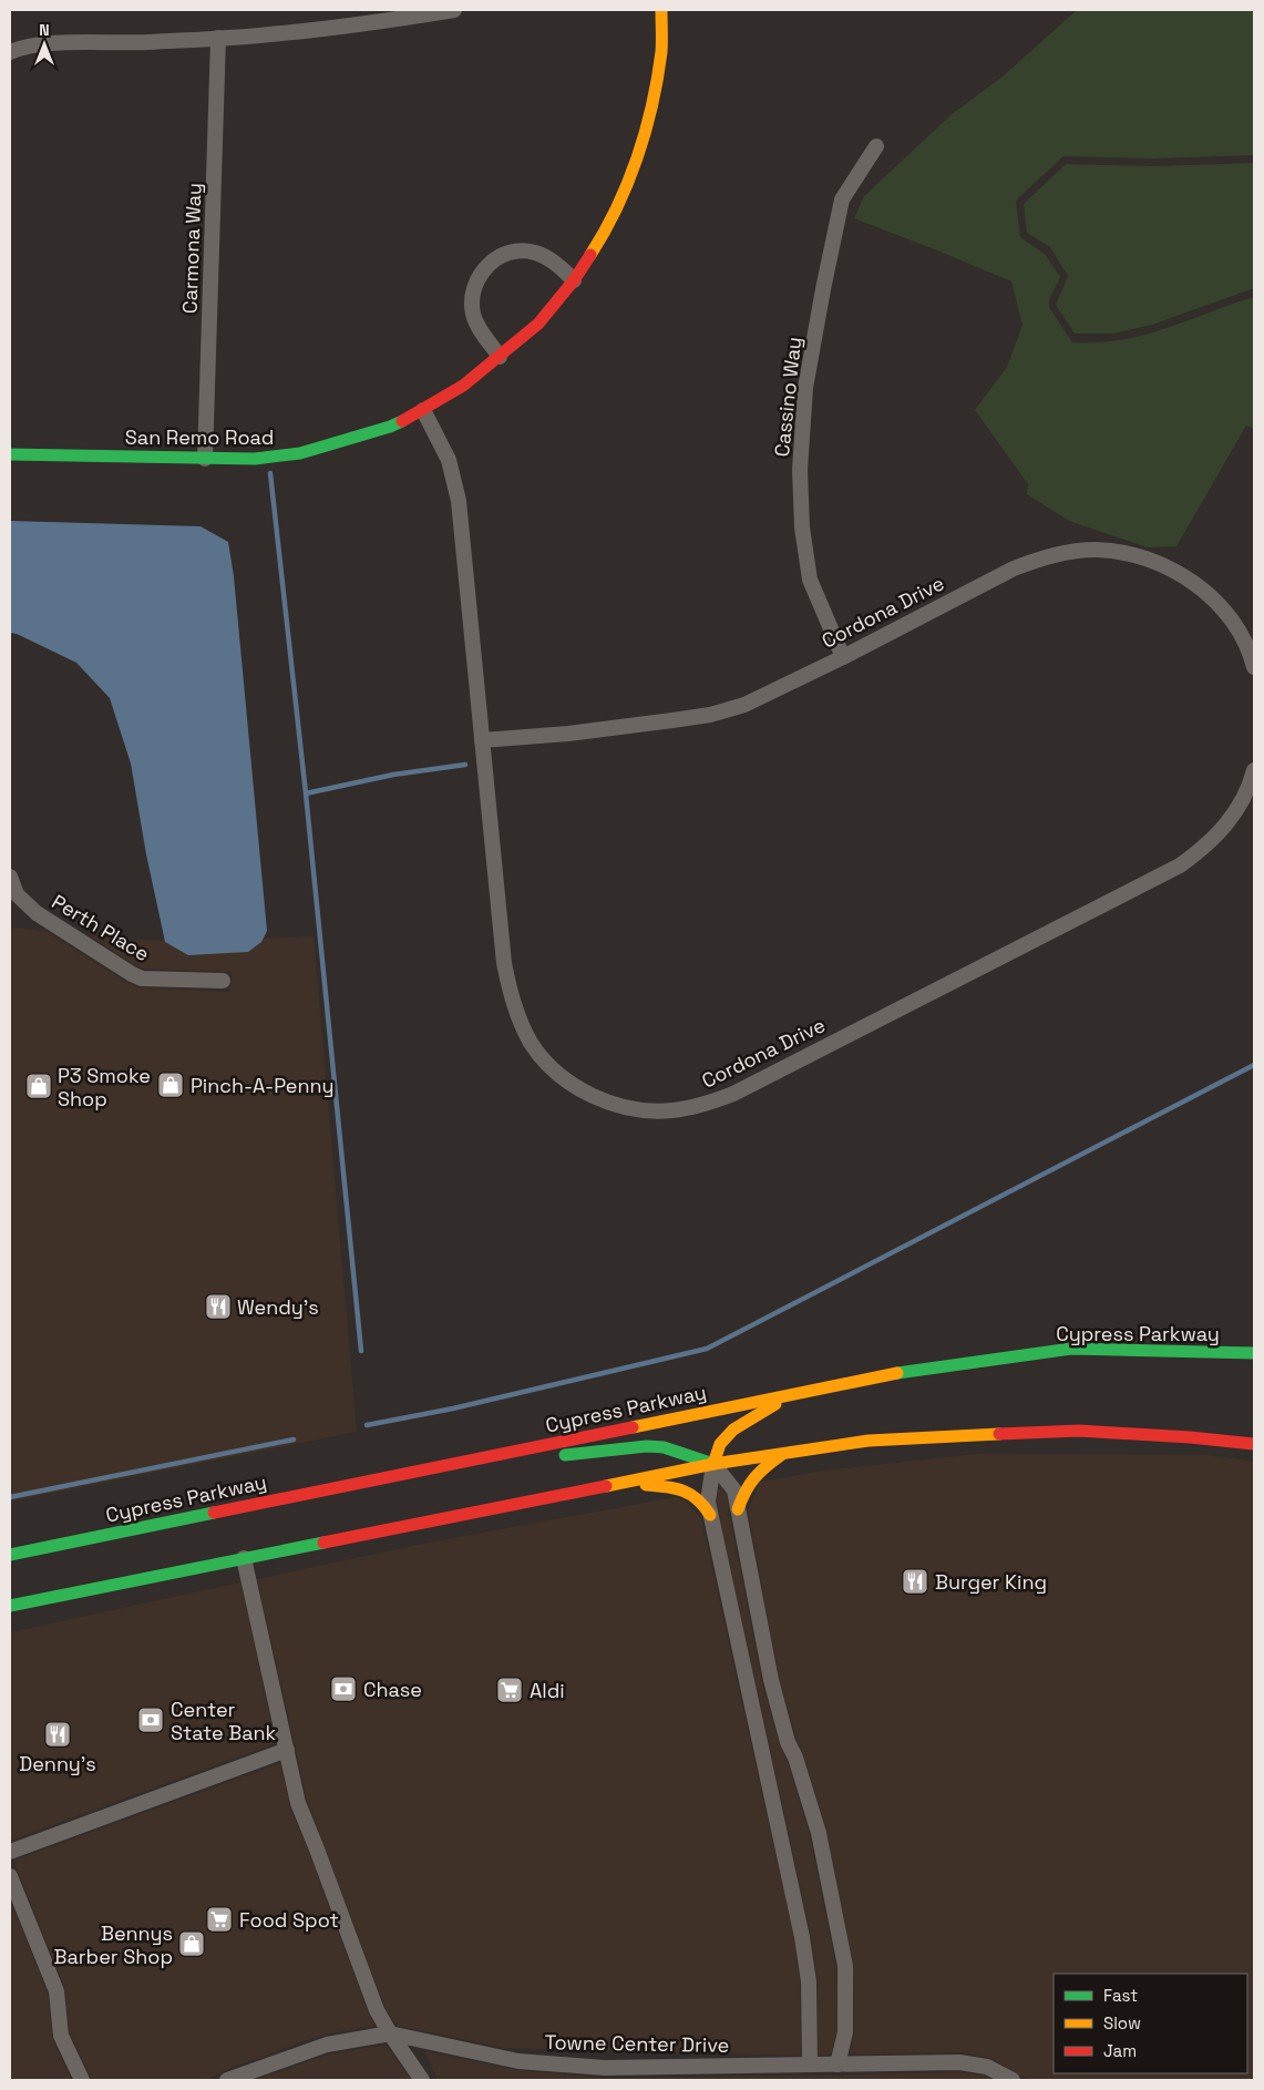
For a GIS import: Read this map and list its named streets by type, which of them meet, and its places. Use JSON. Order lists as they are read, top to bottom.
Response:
{
  "streets": {
    "main road": ["San Remo Road", "Cypress Parkway"],
    "street": [
      "Carmona Way",
      "Cassino Way",
      "Cordona Drive",
      "Perth Place",
      "Towne Center Drive"
    ]
  },
  "crossings": [
    ["Carmona Way", "San Remo Road"],
    ["Cassino Way", "Cordona Drive"],
    ["San Remo Road", "Cordona Drive"]
  ],
  "places": {
    "shop": ["Pinch-A-Penny", "P3 Smoke Shop", "Bennys Barber Shop"],
    "restaurant": ["Wendy's", "Burger King", "Denny's"],
    "bank": ["Chase", "Center State Bank"],
    "supermarket": ["Aldi", "Food Spot"]
  },
  "legend": ["Fast", "Slow", "Jam"],
  "north": "top"
}
